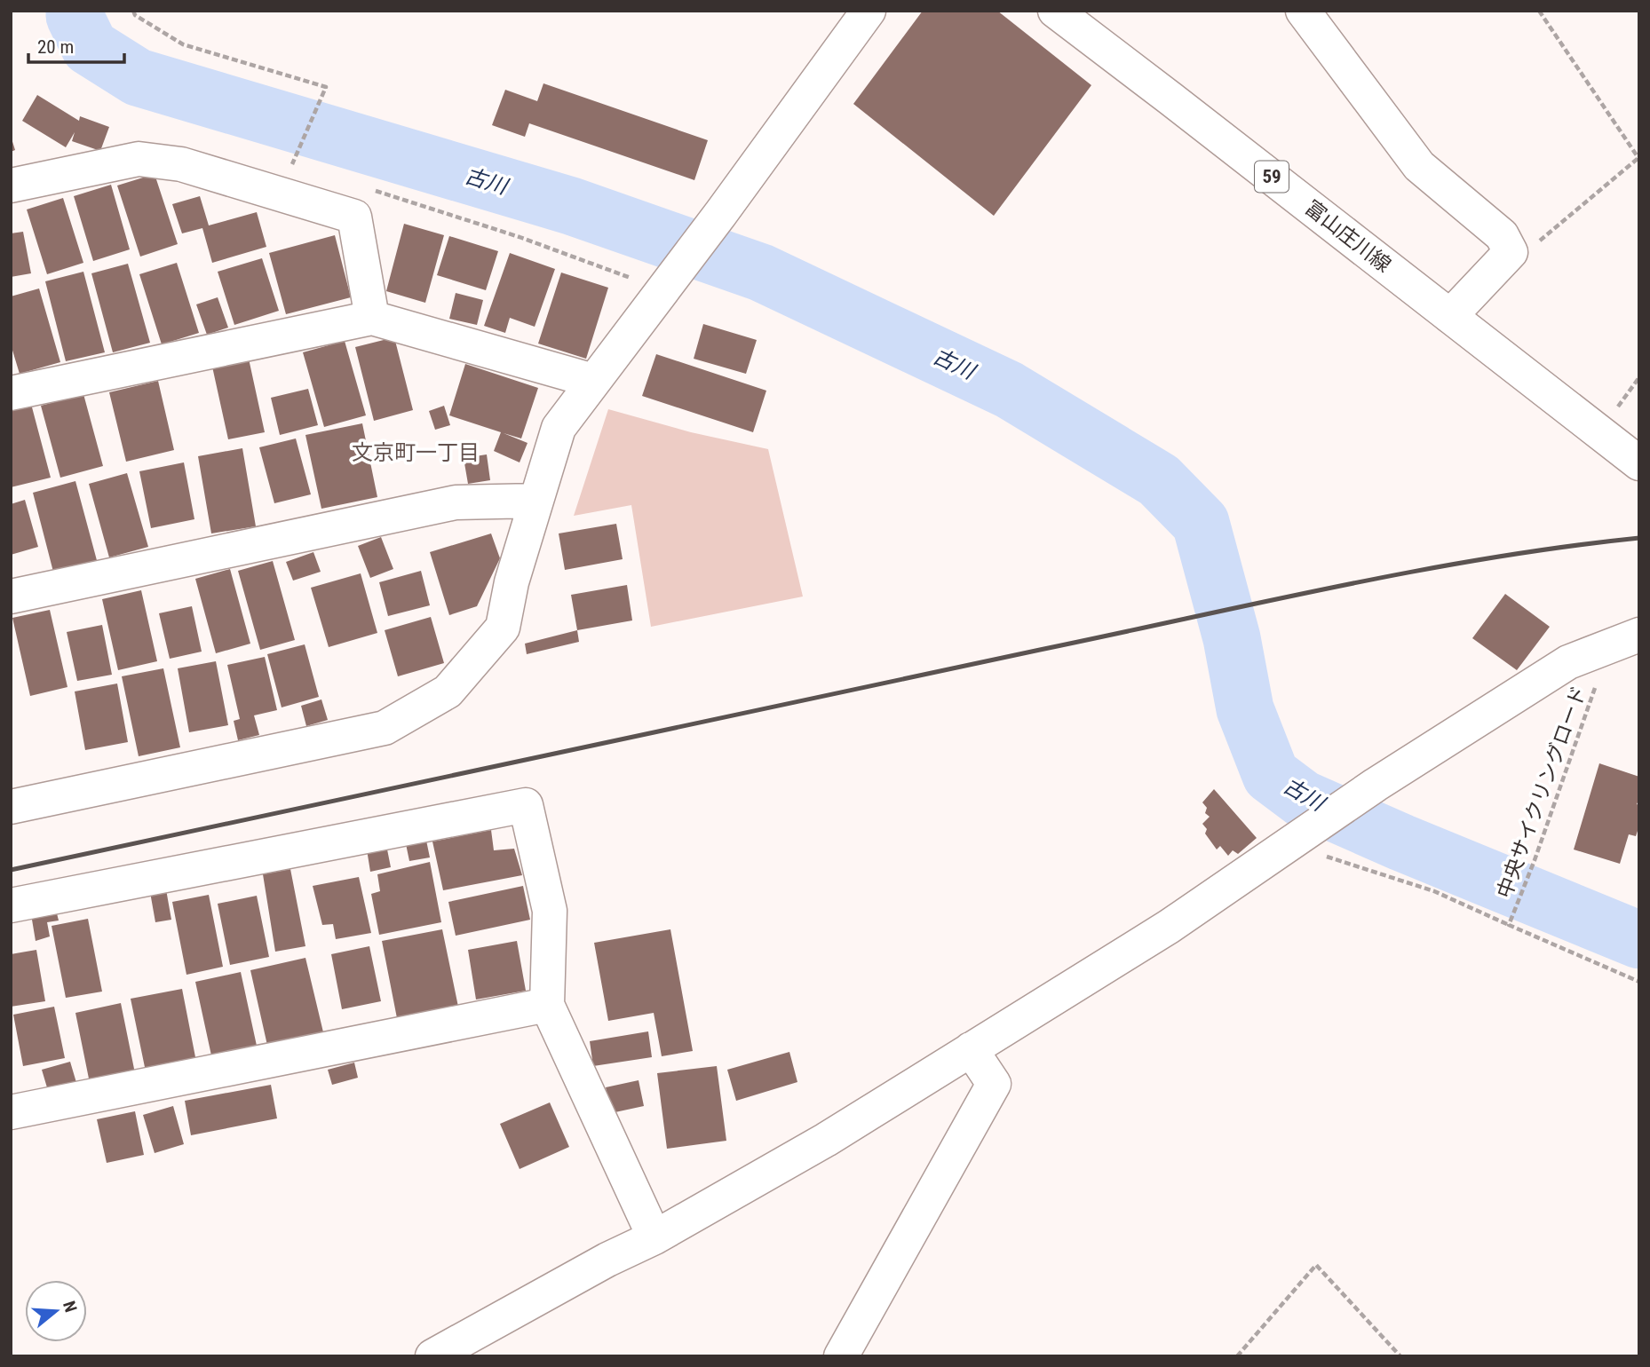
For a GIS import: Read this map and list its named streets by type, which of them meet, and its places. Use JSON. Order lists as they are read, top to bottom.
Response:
{
  "streets": {
    "street": ["59", "富山庄川線"],
    "path": ["中央サイクリングロード"]
  },
  "districts": ["文京町一丁目"],
  "water": ["古川"],
  "scale_bar": "20 m",
  "north": "right"
}
